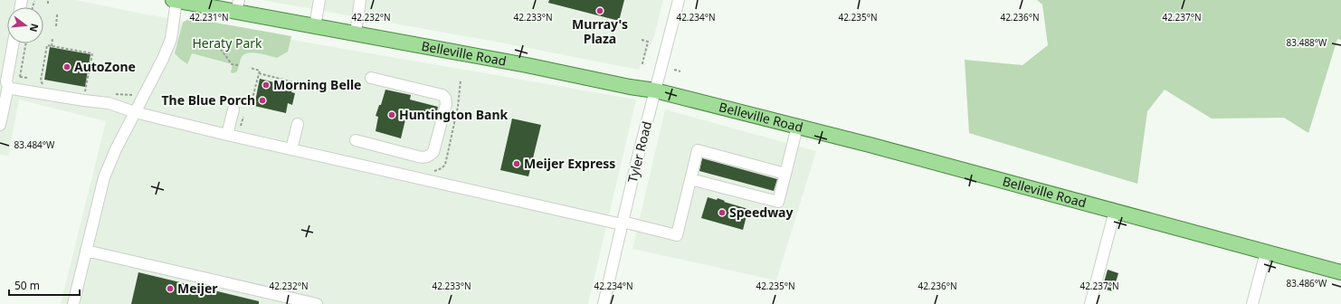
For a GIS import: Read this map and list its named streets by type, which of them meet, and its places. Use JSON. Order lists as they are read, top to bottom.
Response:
{
  "streets": {
    "main road": ["Belleville Road"],
    "street": ["Tyler Road"]
  },
  "crossings": [
    ["Belleville Road", "Tyler Road"]
  ],
  "parks": ["Heraty Park"],
  "places": [
    "Murray's Plaza",
    "AutoZone",
    "Morning Belle",
    "The Blue Porch",
    "Huntington Bank",
    "Meijer Express",
    "Speedway",
    "Meijer"
  ],
  "scale_bar": "50 m",
  "north": "right",
  "coordinates": [
    "42.231°N",
    "42.232°N",
    "42.233°N",
    "42.234°N",
    "42.235°N",
    "42.236°N",
    "42.237°N",
    "83.488°W",
    "83.484°W",
    "83.486°W"
  ]
}
